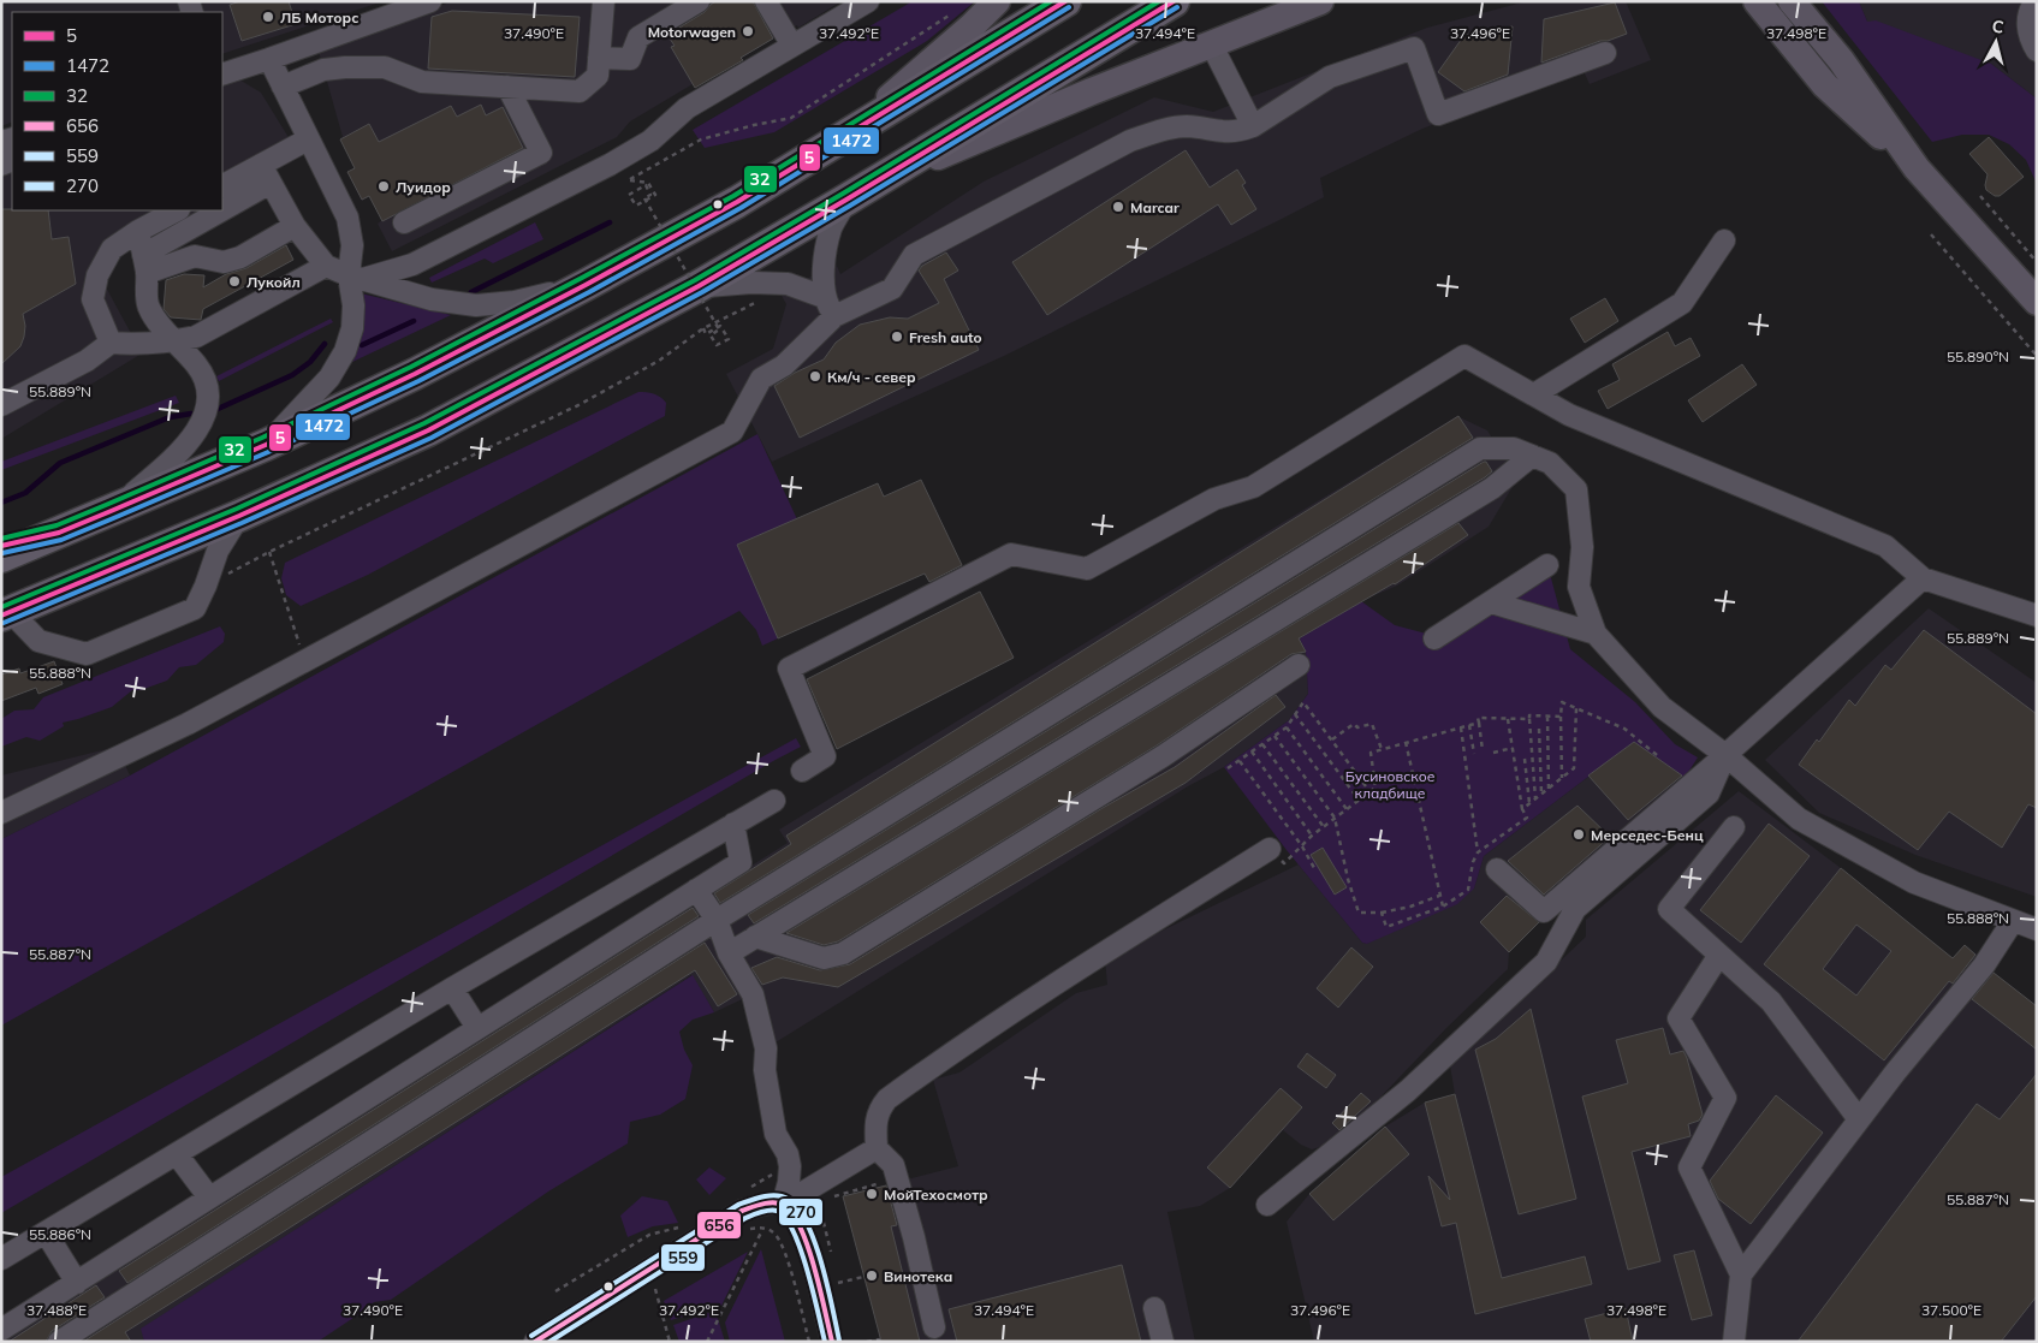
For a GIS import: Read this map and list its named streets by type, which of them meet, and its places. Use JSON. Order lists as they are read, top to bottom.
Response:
{
  "parks": ["Бусиновское кладбище"],
  "places": [
    "ЛБ Моторс",
    "Motorwagen",
    "Луидор",
    "Marcar",
    "Лукойл",
    "Fresh auto",
    "Км/ч - север",
    "Мерседес-Бенц",
    "МойТехосмотр",
    "Винотека"
  ],
  "lines": [
    "transit line 5",
    "transit line 32",
    "transit line 1472",
    "transit line 270",
    "transit line 656",
    "transit line 559"
  ],
  "legend": [
    "5",
    "1472",
    "32",
    "656",
    "559",
    "270"
  ],
  "north": "top",
  "coordinates": [
    "37.490°E",
    "37.492°E",
    "37.494°E",
    "37.496°E",
    "37.498°E",
    "55.890°N",
    "55.889°N",
    "55.888°N",
    "55.887°N",
    "55.886°N",
    "37.488°E",
    "37.500°E"
  ]
}
